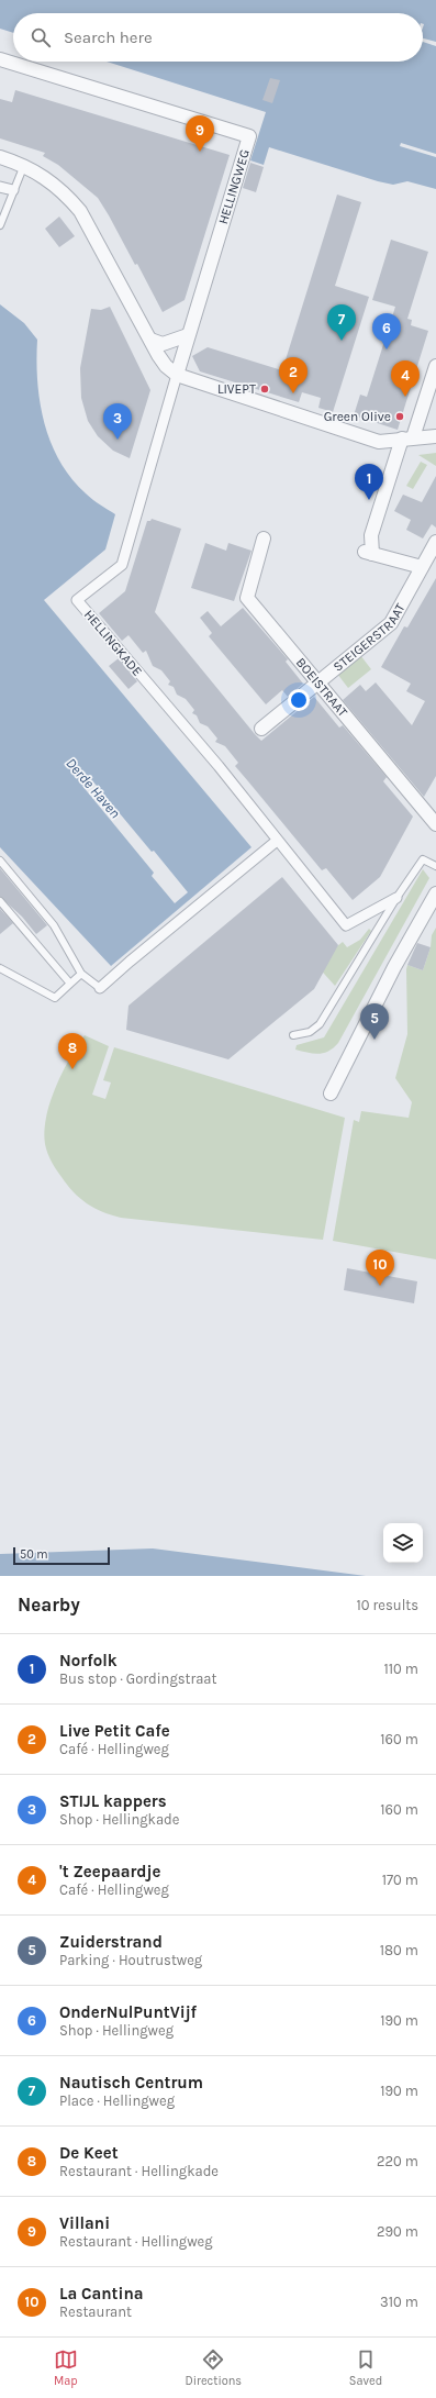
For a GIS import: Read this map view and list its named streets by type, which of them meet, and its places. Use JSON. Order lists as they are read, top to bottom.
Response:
{
  "streets": {
    "street": [
      "HELLINGWEG",
      "STEIGERSTRAAT",
      "HELLINGKADE",
      "BOEISTRAAT"
    ]
  },
  "crossings": [
    ["HELLINGWEG", "HELLINGKADE"],
    ["STEIGERSTRAAT", "BOEISTRAAT"]
  ],
  "water": ["Derde Haven"],
  "places": ["LIVEPT", "Green Olive"],
  "scale_bar": "50 m",
  "page": {
    "search": "Search here",
    "pins": [
      "9",
      "7",
      "6",
      "2",
      "4",
      "3",
      "1",
      "5",
      "8",
      "10"
    ],
    "scale": "50 m",
    "heading": ["Nearby", "10 results"],
    "list": [
      {
        "mark": "1",
        "name": "Norfolk",
        "note": "Bus stop · Gordingstraat",
        "value": "110 m"
      },
      {
        "mark": "2",
        "name": "Live Petit Cafe",
        "note": "Café · Hellingweg",
        "value": "160 m"
      },
      {
        "mark": "3",
        "name": "STIJL kappers",
        "note": "Shop · Hellingkade",
        "value": "160 m"
      },
      {
        "mark": "4",
        "name": "'t Zeepaardje",
        "note": "Café · Hellingweg",
        "value": "170 m"
      },
      {
        "mark": "5",
        "name": "Zuiderstrand",
        "note": "Parking · Houtrustweg",
        "value": "180 m"
      },
      {
        "mark": "6",
        "name": "OnderNulPuntVijf",
        "note": "Shop · Hellingweg",
        "value": "190 m"
      },
      {
        "mark": "7",
        "name": "Nautisch Centrum",
        "note": "Place · Hellingweg",
        "value": "190 m"
      },
      {
        "mark": "8",
        "name": "De Keet",
        "note": "Restaurant · Hellingkade",
        "value": "220 m"
      },
      {
        "mark": "9",
        "name": "Villani",
        "note": "Restaurant · Hellingweg",
        "value": "290 m"
      },
      {
        "mark": "10",
        "name": "La Cantina",
        "note": "Restaurant",
        "value": "310 m"
      }
    ],
    "nav": ["Map", "Directions", "Saved"]
  }
}
